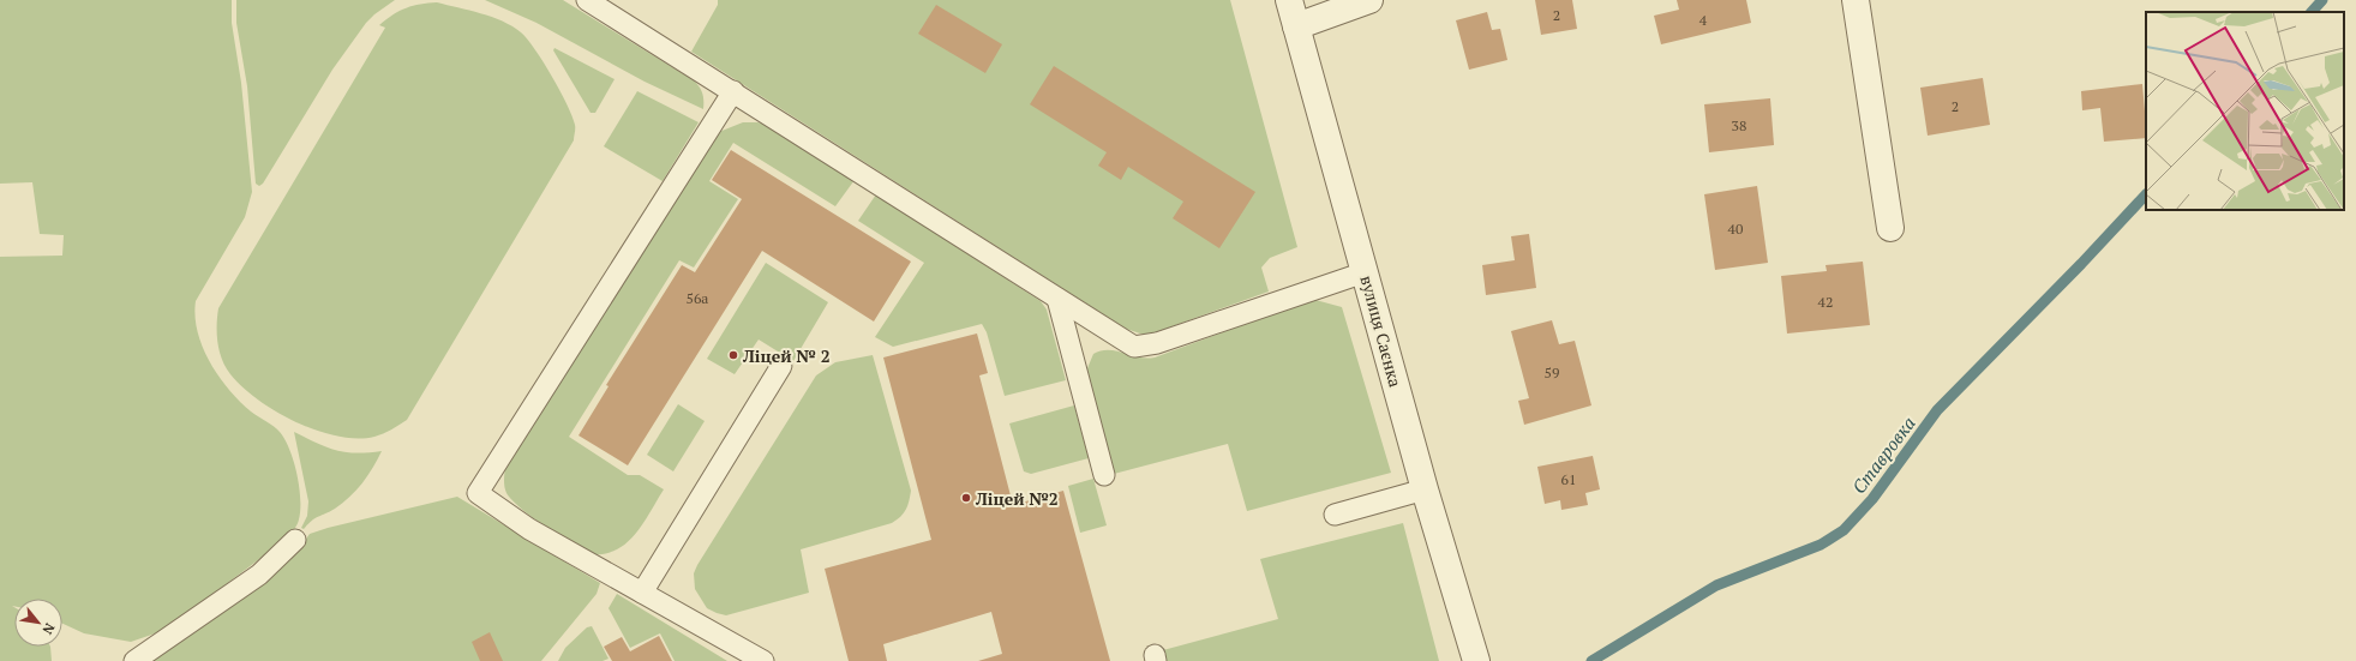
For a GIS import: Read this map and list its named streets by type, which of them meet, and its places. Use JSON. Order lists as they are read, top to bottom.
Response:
{
  "streets": {
    "street": ["вулиця Саєнка"]
  },
  "water": ["Ставровка"],
  "places": ["Ліцей № 2", "Ліцей №2"],
  "house_numbers": [
    "2",
    "4",
    "2",
    "38",
    "40",
    "56а",
    "42",
    "59",
    "61"
  ],
  "north": "bottom right"
}
